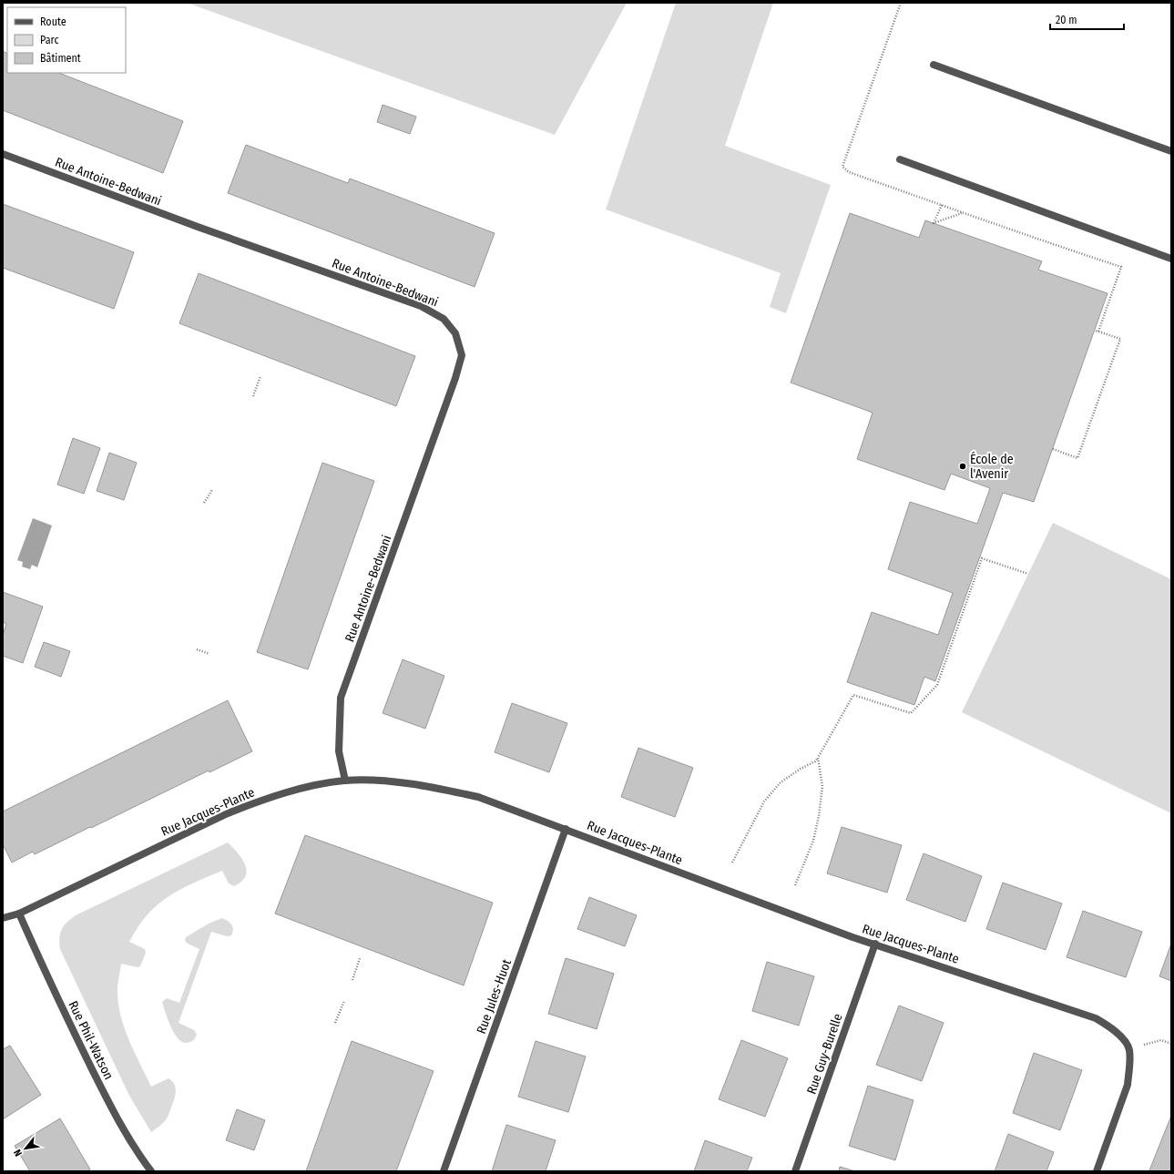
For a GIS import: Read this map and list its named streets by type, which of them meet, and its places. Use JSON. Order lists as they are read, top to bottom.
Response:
{
  "streets": {
    "street": [
      "Rue Antoine-Bedwani",
      "Rue Jacques-Plante",
      "Rue Jules-Huot",
      "Rue Phil-Watson",
      "Rue Guy-Burelle"
    ]
  },
  "crossings": [
    ["Rue Antoine-Bedwani", "Rue Jacques-Plante"],
    ["Rue Jacques-Plante", "Rue Jules-Huot"],
    ["Rue Jacques-Plante", "Rue Phil-Watson"],
    ["Rue Jacques-Plante", "Rue Guy-Burelle"]
  ],
  "places": ["École de l'Avenir"],
  "legend": ["Route", "Parc", "Bâtiment"],
  "scale_bar": "20 m",
  "north": "bottom left"
}
